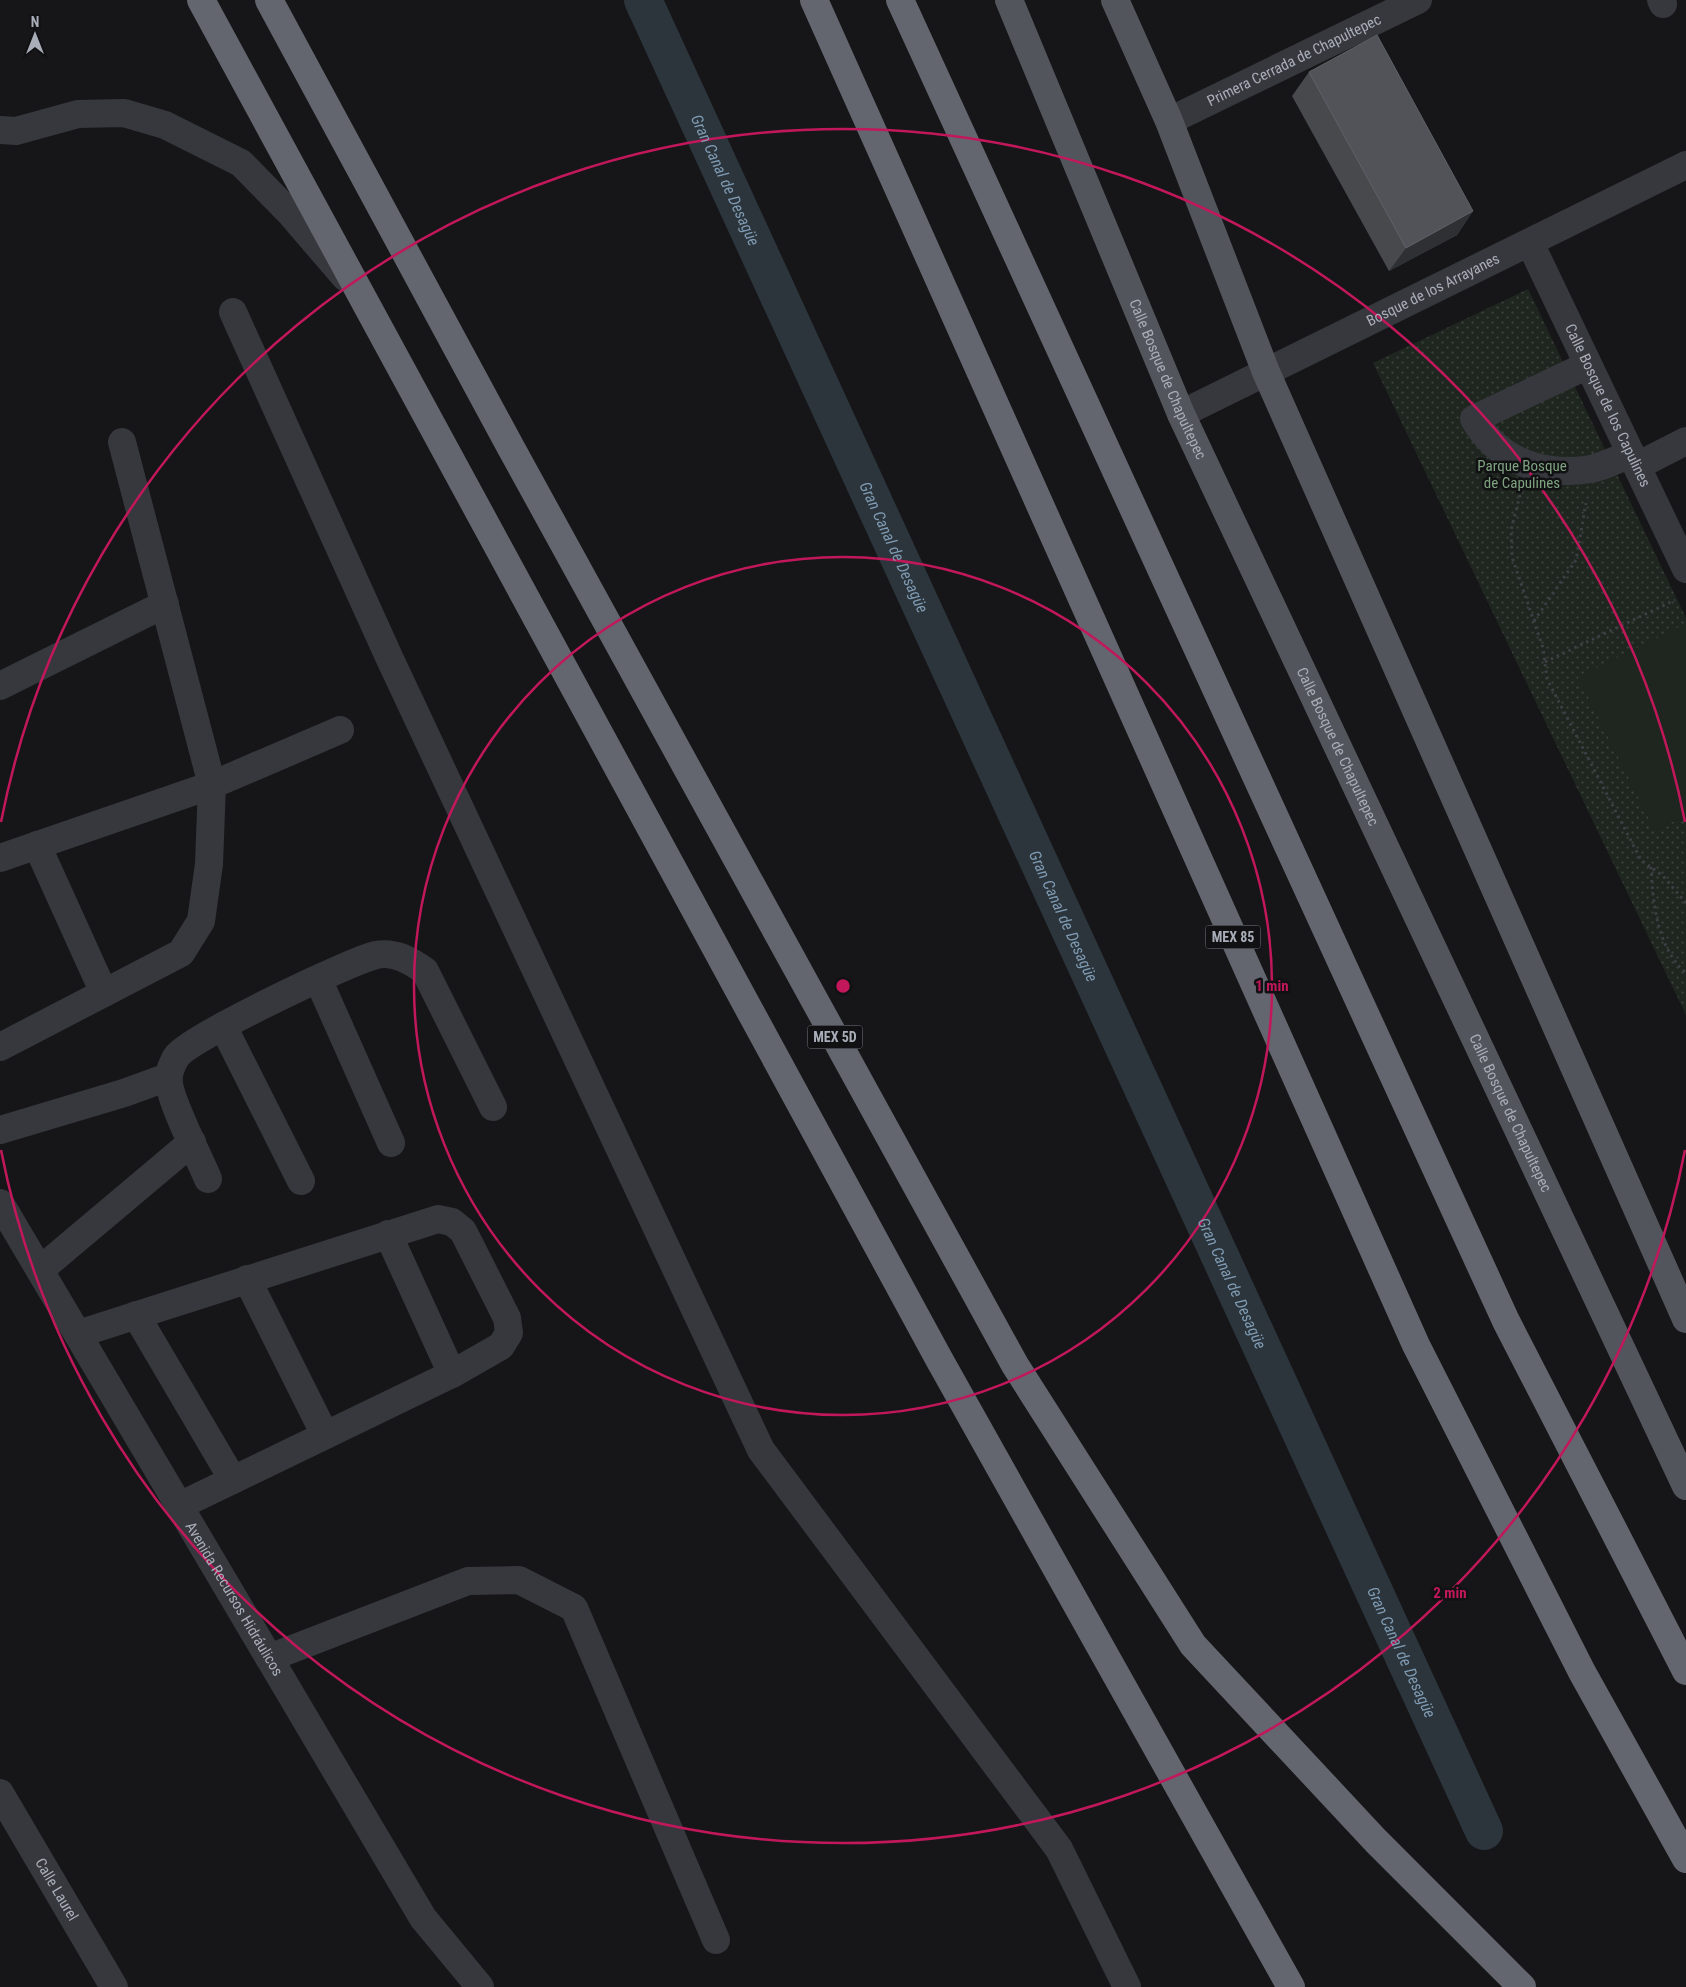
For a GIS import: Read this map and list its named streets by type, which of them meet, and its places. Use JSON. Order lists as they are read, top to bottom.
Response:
{
  "streets": {
    "highway": ["MEX 85", "MEX 5D"],
    "main road": ["Calle Bosque de Chapultepec"],
    "street": [
      "Primera Cerrada de Chapultepec",
      "Bosque de los Arrayanes",
      "Calle Bosque de los Capulines",
      "Avenida Recursos Hidráulicos",
      "Calle Laurel"
    ]
  },
  "crossings": [
    ["Bosque de los Arrayanes", "Calle Bosque de Chapultepec"],
    ["Bosque de los Arrayanes", "Calle Bosque de los Capulines"]
  ],
  "water": ["Gran Canal de Desagüe"],
  "parks": ["Parque Bosque de Capulines"],
  "north": "top",
  "rings": ["1 min", "2 min"]
}
